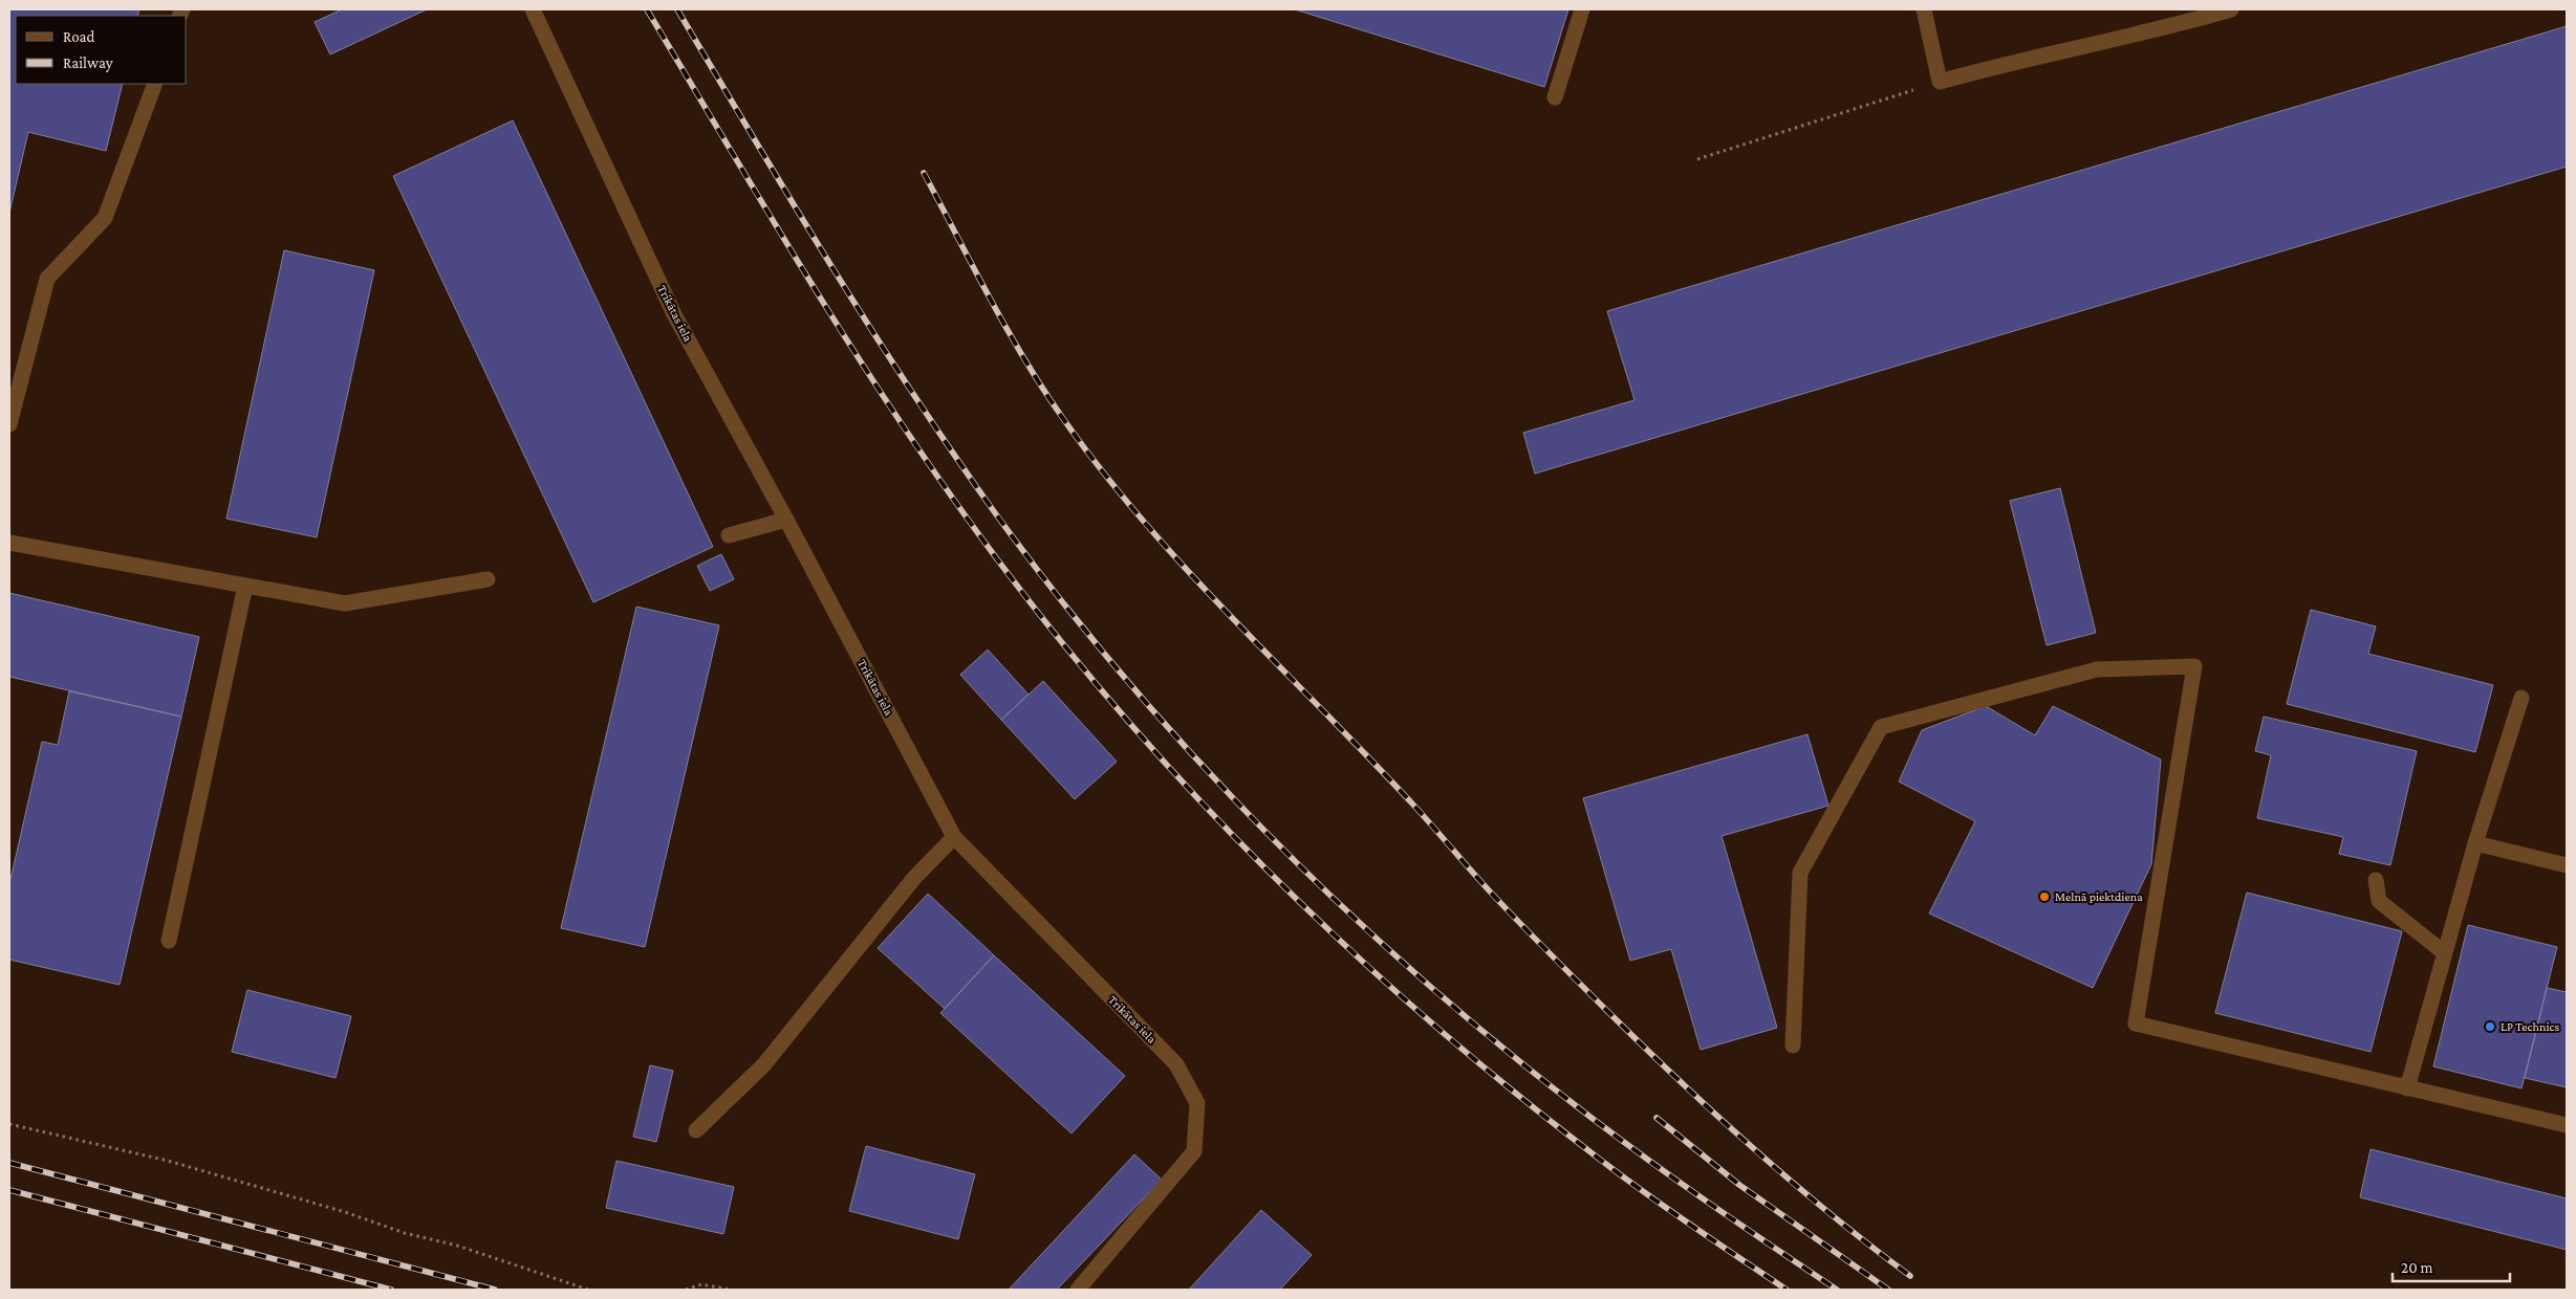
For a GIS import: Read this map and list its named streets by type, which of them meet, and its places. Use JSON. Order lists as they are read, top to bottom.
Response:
{
  "streets": {
    "street": ["Trikātas iela"]
  },
  "places": ["Melnā piektdiena", "LP Technics"],
  "legend": ["Road", "Railway"],
  "scale_bar": "20 m"
}
